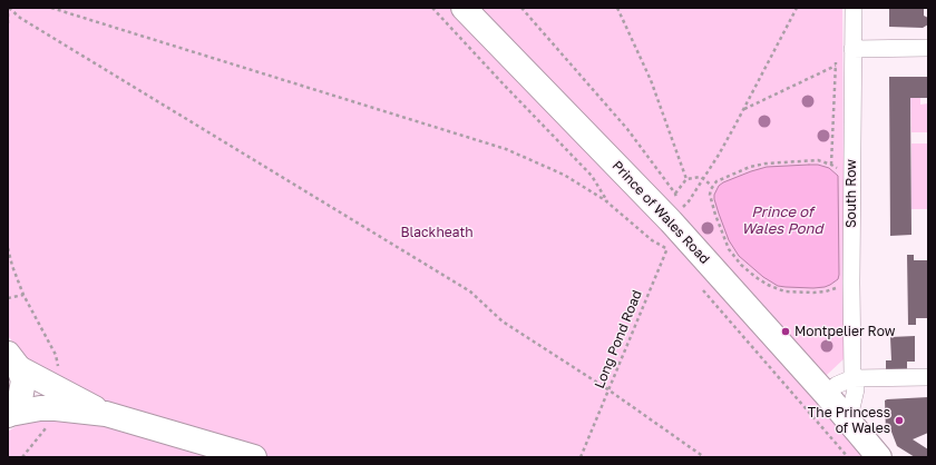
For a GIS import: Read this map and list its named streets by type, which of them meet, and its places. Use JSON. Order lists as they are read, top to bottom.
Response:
{
  "streets": {
    "main road": ["Prince of Wales Road"],
    "street": ["South Row"],
    "path": ["Long Pond Road"]
  },
  "crossings": [
    ["South Row", "Prince of Wales Road"]
  ],
  "water": ["Prince of Wales Pond"],
  "parks": ["Blackheath"],
  "places": ["Montpelier Row", "The Princess of Wales"]
}
